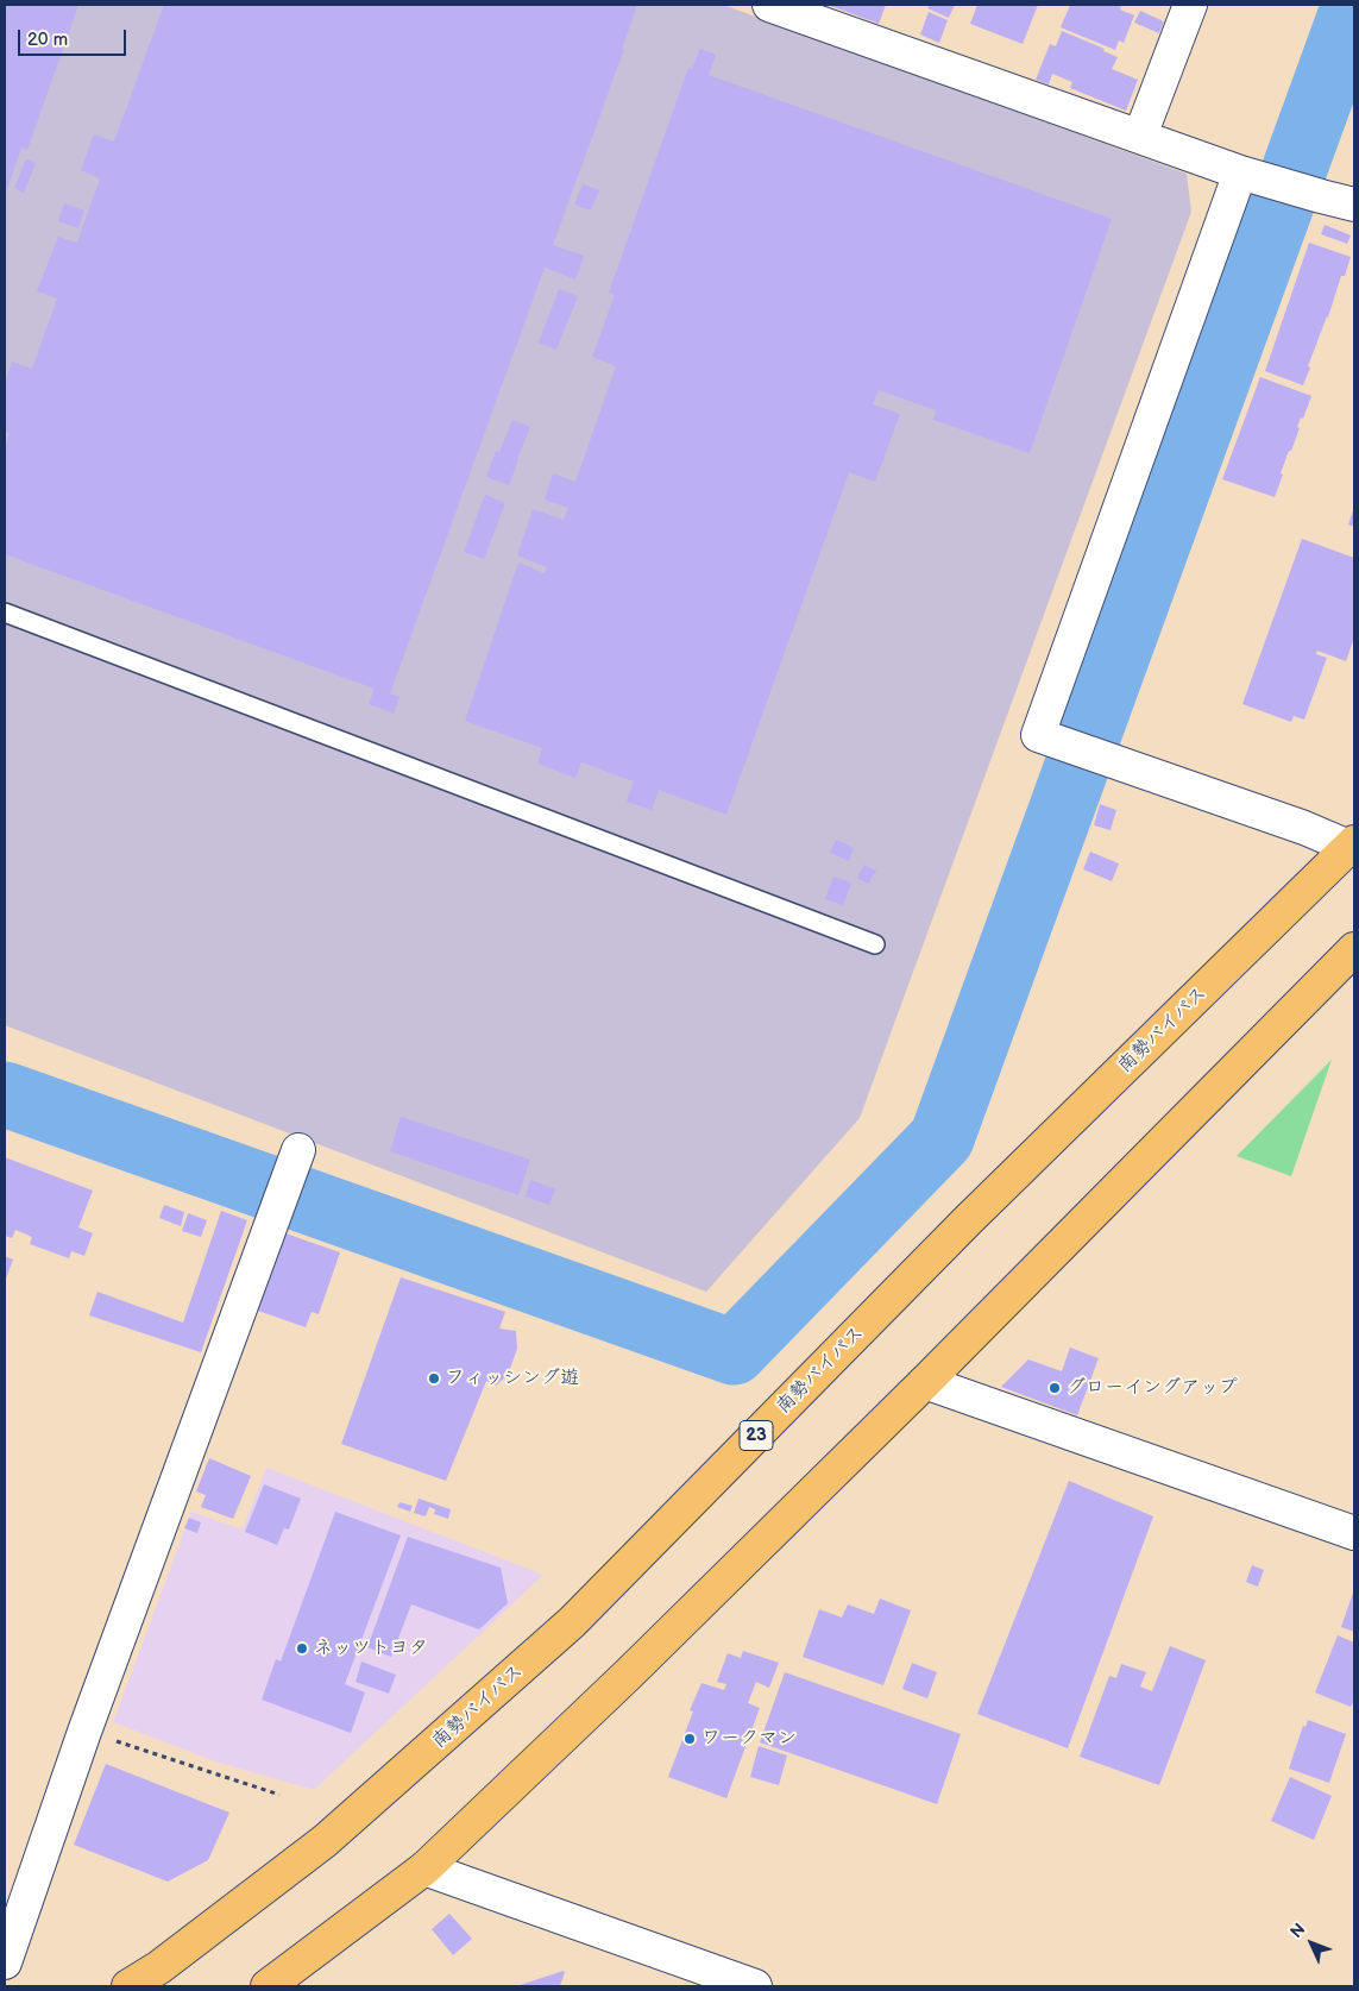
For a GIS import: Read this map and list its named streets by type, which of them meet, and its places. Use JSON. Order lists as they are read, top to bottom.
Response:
{
  "streets": {
    "highway": ["南勢バイパス", "23"]
  },
  "places": [
    "フィッシング遊",
    "グローイングアップ",
    "ネッツトヨタ",
    "ワークマン"
  ],
  "scale_bar": "20 m",
  "north": "top left"
}
